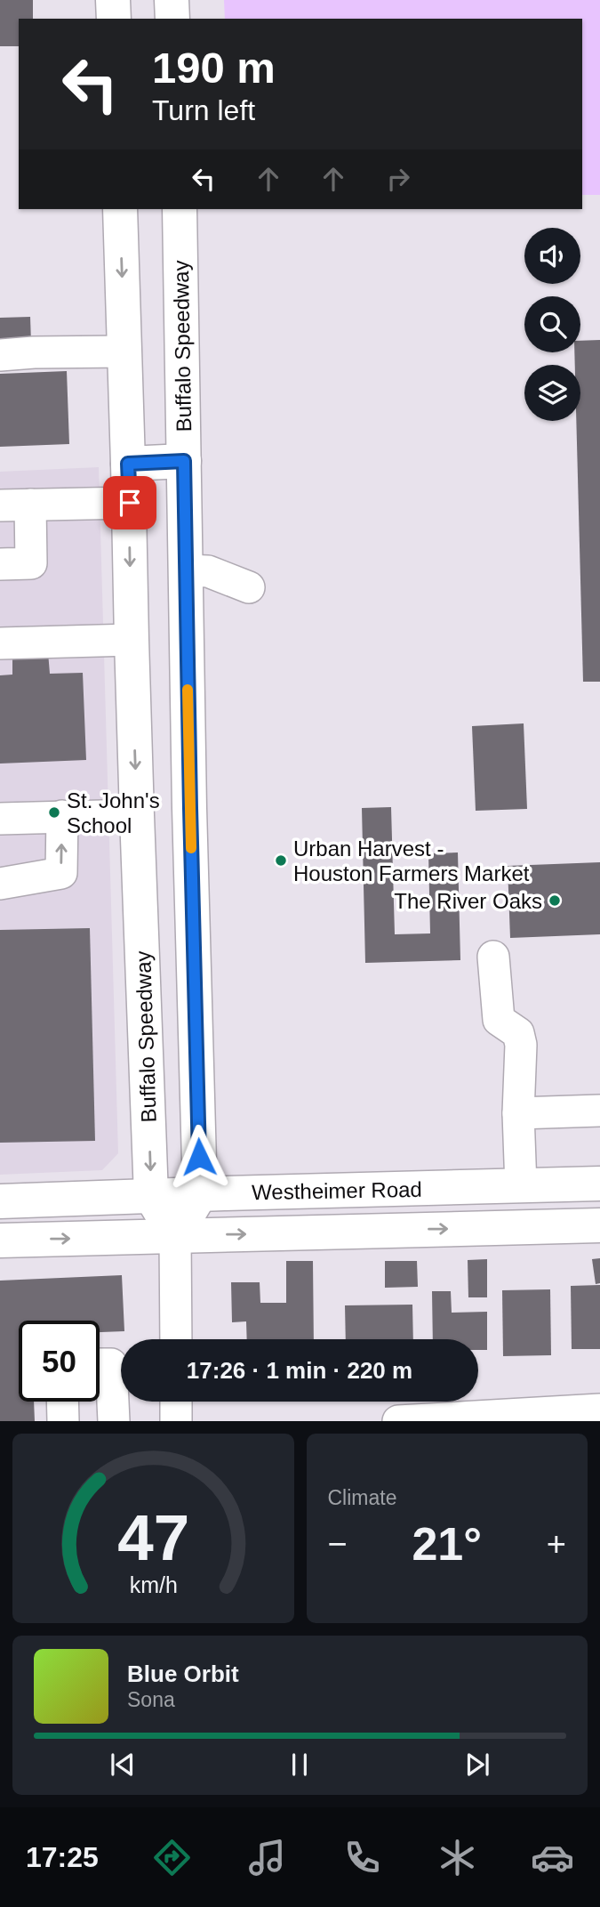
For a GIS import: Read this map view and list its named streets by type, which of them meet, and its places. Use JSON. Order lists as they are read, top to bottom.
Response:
{
  "streets": {
    "main road": ["Buffalo Speedway", "Westheimer Road"]
  },
  "crossings": [
    ["Buffalo Speedway", "Westheimer Road"]
  ],
  "places": ["St. John's School", "Urban Harvest - Houston Farmers Market", "The River Oaks"],
  "page": {
    "turn": ["190 m", "Turn left"],
    "limit": "50",
    "trip": "17:26 · 1 min · 220 m",
    "tile": "Climate",
    "heat": ["−", "21°", "+"],
    "song": ["Blue Orbit", "Sona"],
    "tabs": "17:25",
    "gauge": ["47", "km/h"]
  }
}
